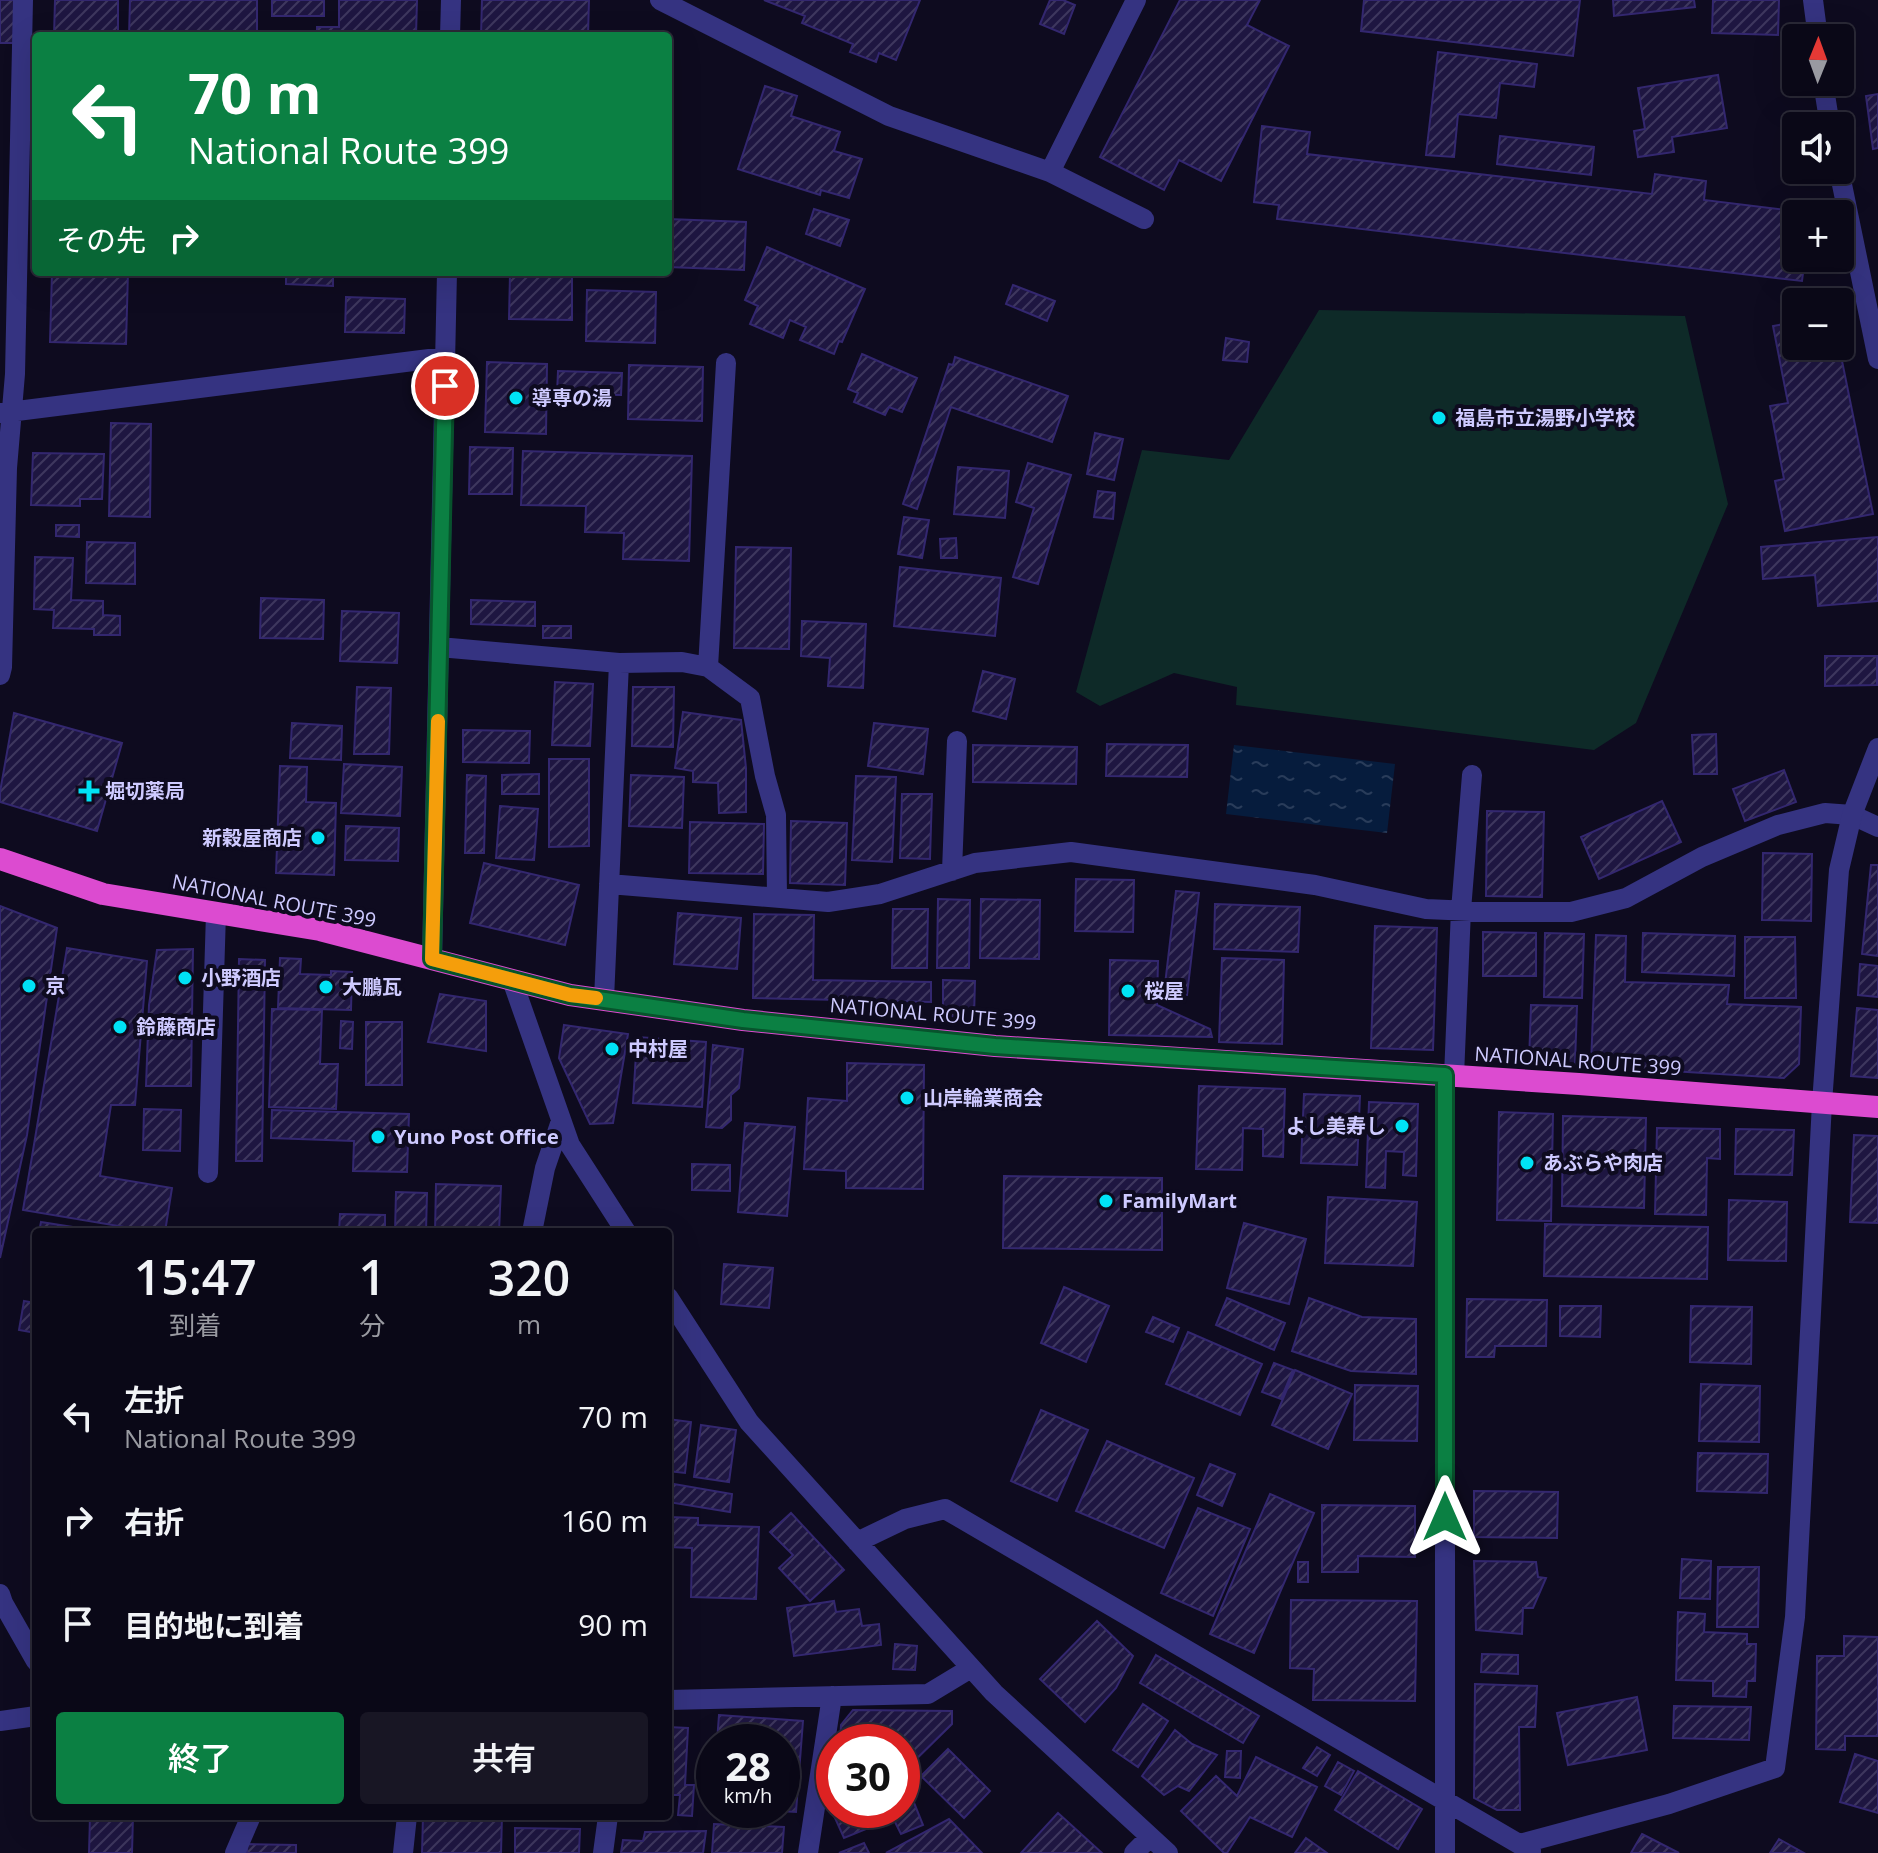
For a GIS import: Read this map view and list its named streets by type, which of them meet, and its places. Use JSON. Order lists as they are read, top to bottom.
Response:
{
  "streets": {
    "highway": ["NATIONAL ROUTE 399"]
  },
  "places": {
    "other": [
      "導専の湯",
      "福島市立湯野小学校",
      "新穀屋商店",
      "小野酒店",
      "京",
      "大鵬瓦",
      "桜屋",
      "鈴藤商店",
      "中村屋",
      "山岸輪業商会",
      "よし美寿し",
      "Yuno Post Office",
      "あぶらや肉店",
      "FamilyMart"
    ],
    "health": ["堀切薬局"]
  },
  "north": "top",
  "page": {
    "map_buttons": ["+", "−"],
    "turn": ["70 m", "National Route 399"],
    "then": "その先",
    "eta": [
      "15:47",
      "到着",
      "1",
      "分",
      "320",
      "m"
    ],
    "list": [
      {
        "name": "左折",
        "note": "National Route 399",
        "value": "70 m"
      },
      {
        "name": "右折",
        "value": "160 m"
      },
      {
        "name": "目的地に到着",
        "value": "90 m"
      }
    ],
    "buttons": ["終了", "共有"],
    "speed": "28 km/h",
    "limit": "30"
  }
}
